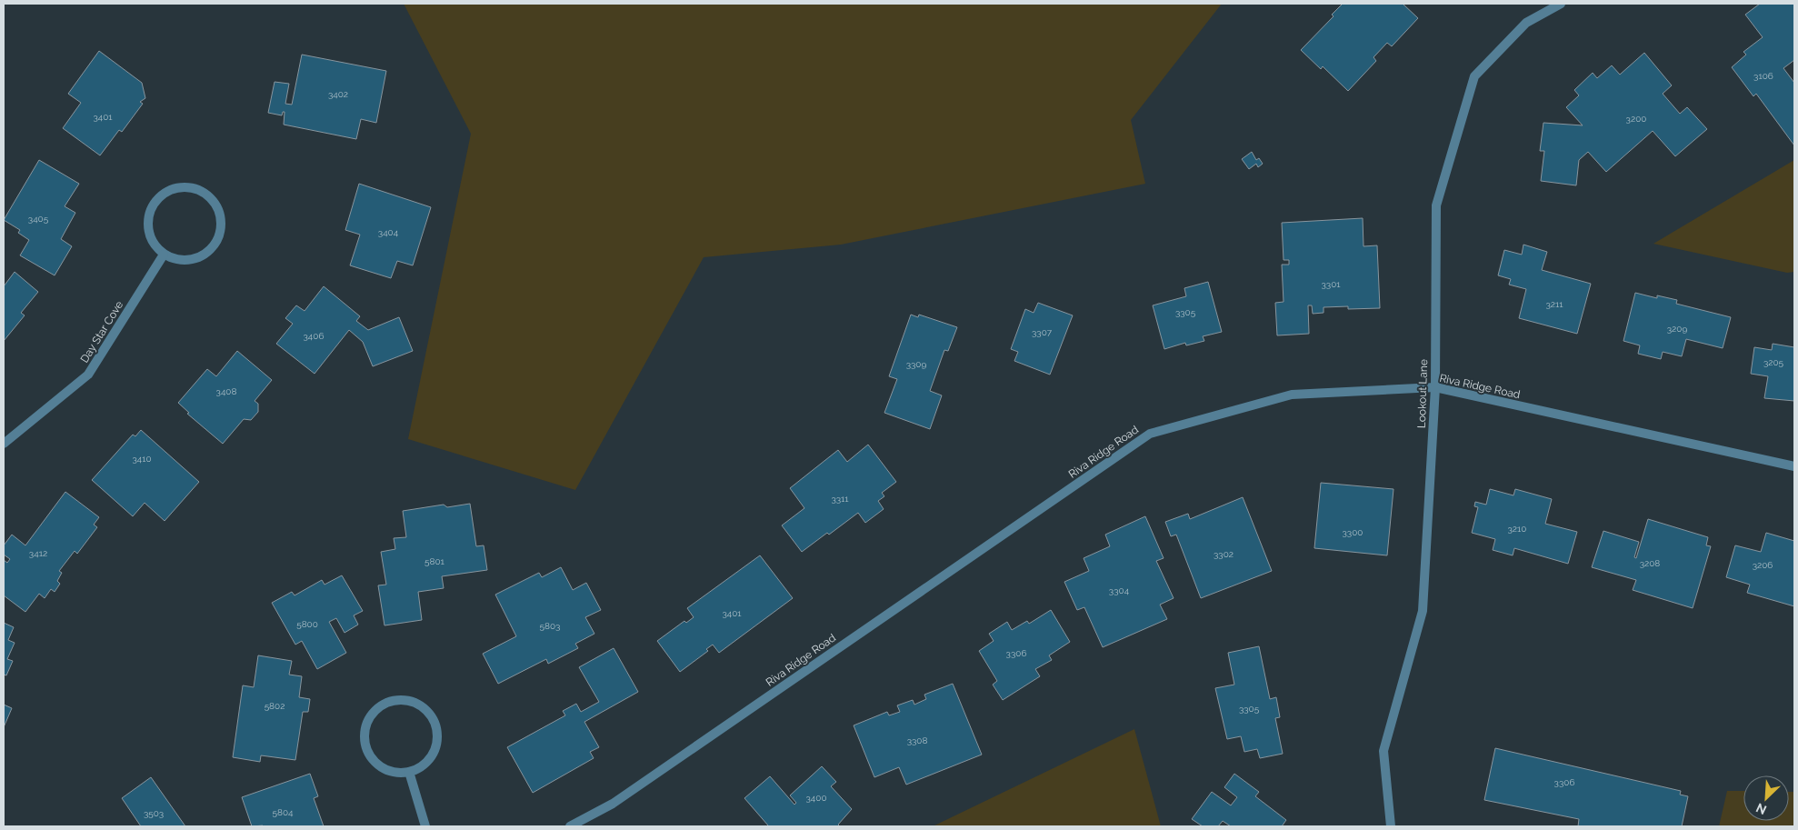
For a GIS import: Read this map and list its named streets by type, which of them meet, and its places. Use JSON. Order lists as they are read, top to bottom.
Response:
{
  "streets": {
    "street": ["Day Star Cove", "Riva Ridge Road", "Lookout Lane"]
  },
  "crossings": [
    ["Riva Ridge Road", "Lookout Lane"]
  ],
  "house_numbers": [
    "3106",
    "3402",
    "3401",
    "3200",
    "3405",
    "3404",
    "3301",
    "3211",
    "3305",
    "3209",
    "3307",
    "3406",
    "3205",
    "3309",
    "3408",
    "3410",
    "3311",
    "3210",
    "3300",
    "3412",
    "3302",
    "5801",
    "3208",
    "3206",
    "3304",
    "3401",
    "5800",
    "5803",
    "3306",
    "5802",
    "3305",
    "3308",
    "3306",
    "3400",
    "5804",
    "3503"
  ],
  "north": "bottom left"
}
